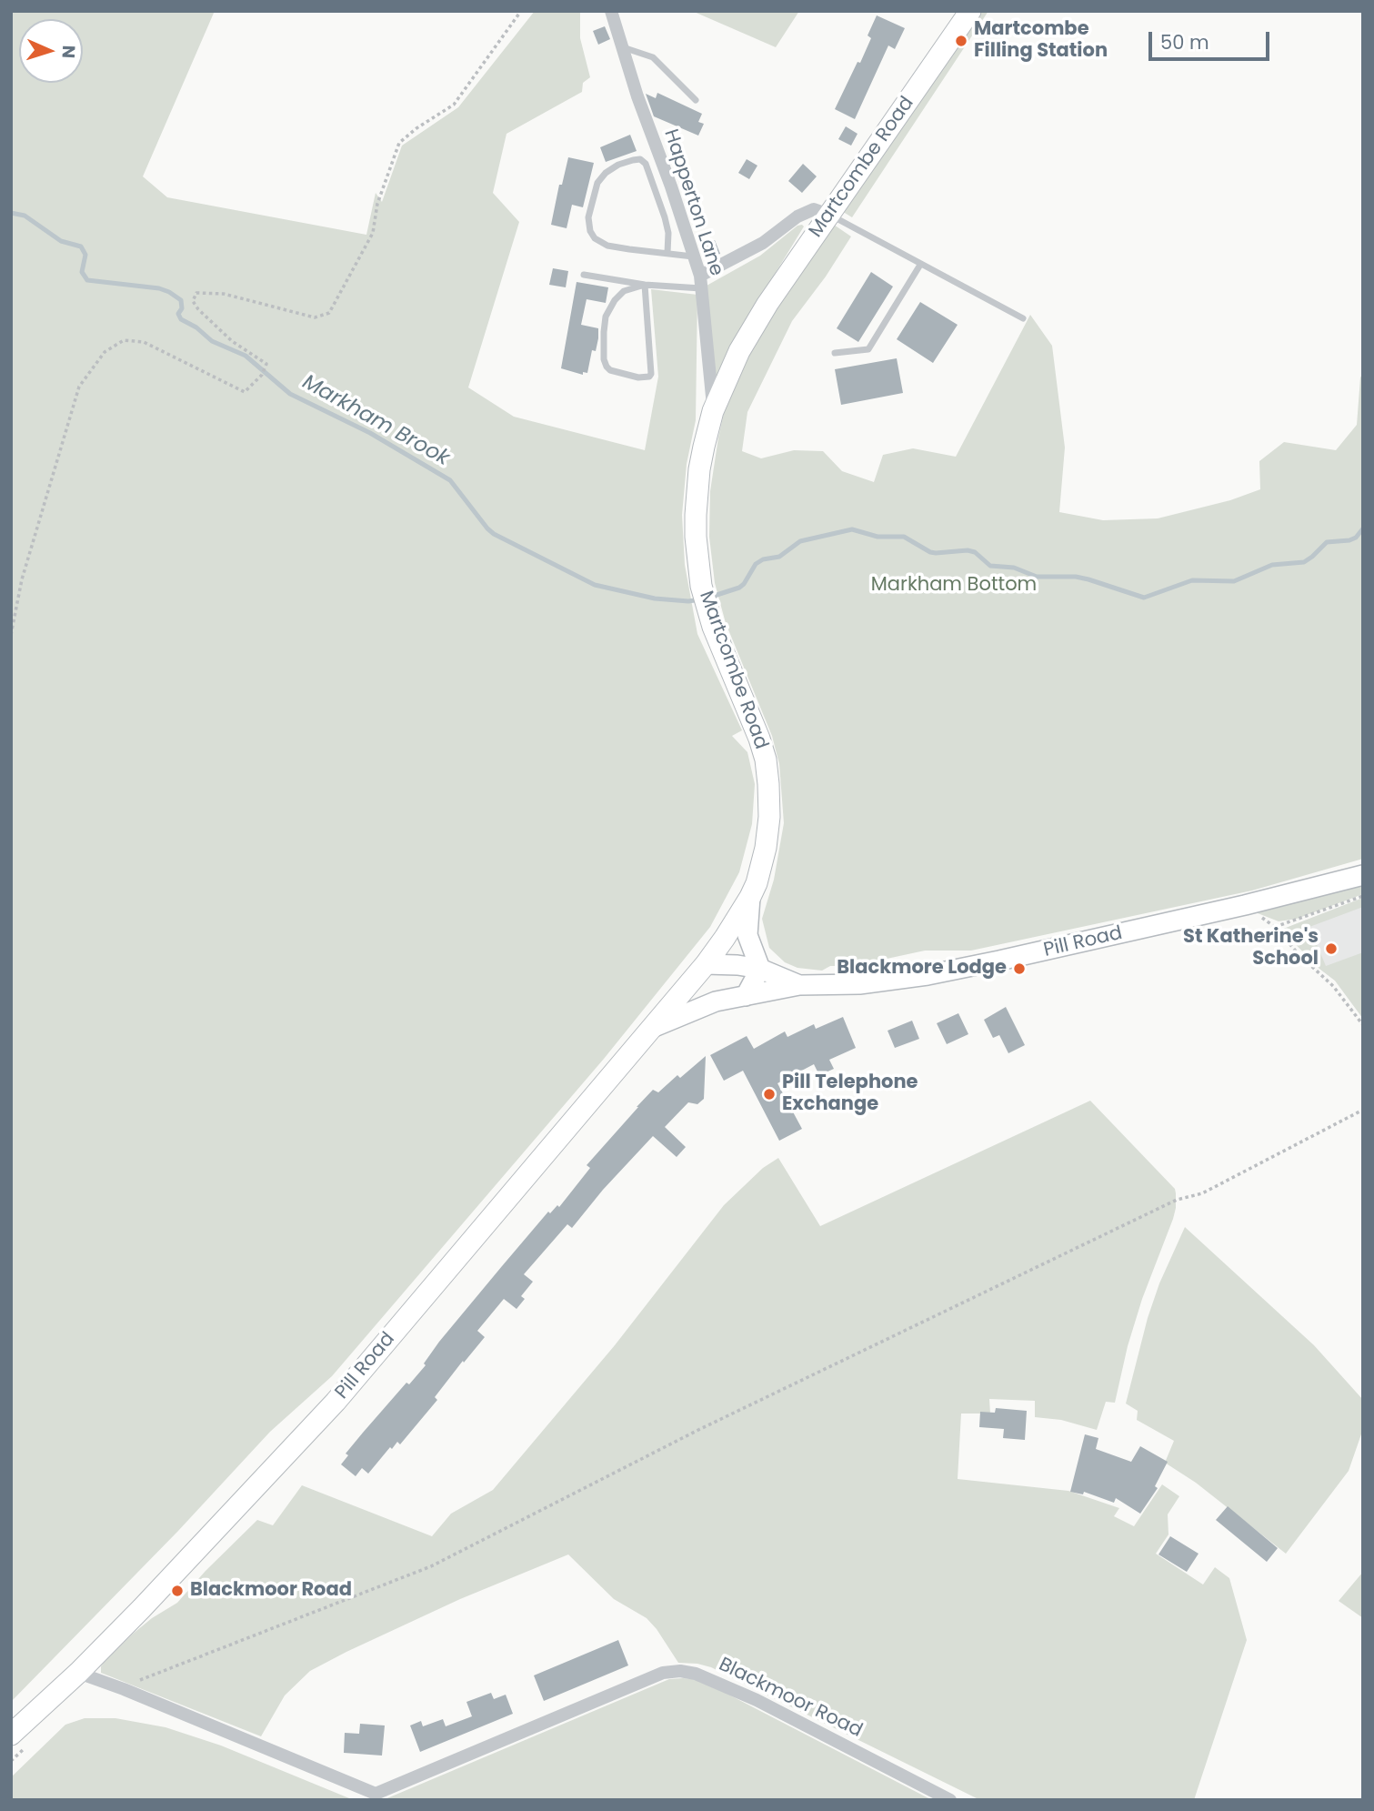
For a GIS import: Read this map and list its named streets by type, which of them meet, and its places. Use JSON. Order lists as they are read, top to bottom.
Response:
{
  "streets": {
    "main road": ["Martcombe Road", "Pill Road"],
    "street": ["Happerton Lane", "Blackmoor Road"]
  },
  "crossings": [
    ["Martcombe Road", "Happerton Lane"],
    ["Martcombe Road", "Pill Road"],
    ["Pill Road", "Blackmoor Road"]
  ],
  "water": ["Markham Brook"],
  "parks": ["Markham Bottom"],
  "places": [
    "Martcombe Filling Station",
    "St Katherine's School",
    "Blackmore Lodge",
    "Pill Telephone Exchange",
    "Blackmoor Road"
  ],
  "scale_bar": "50 m",
  "north": "right"
}
